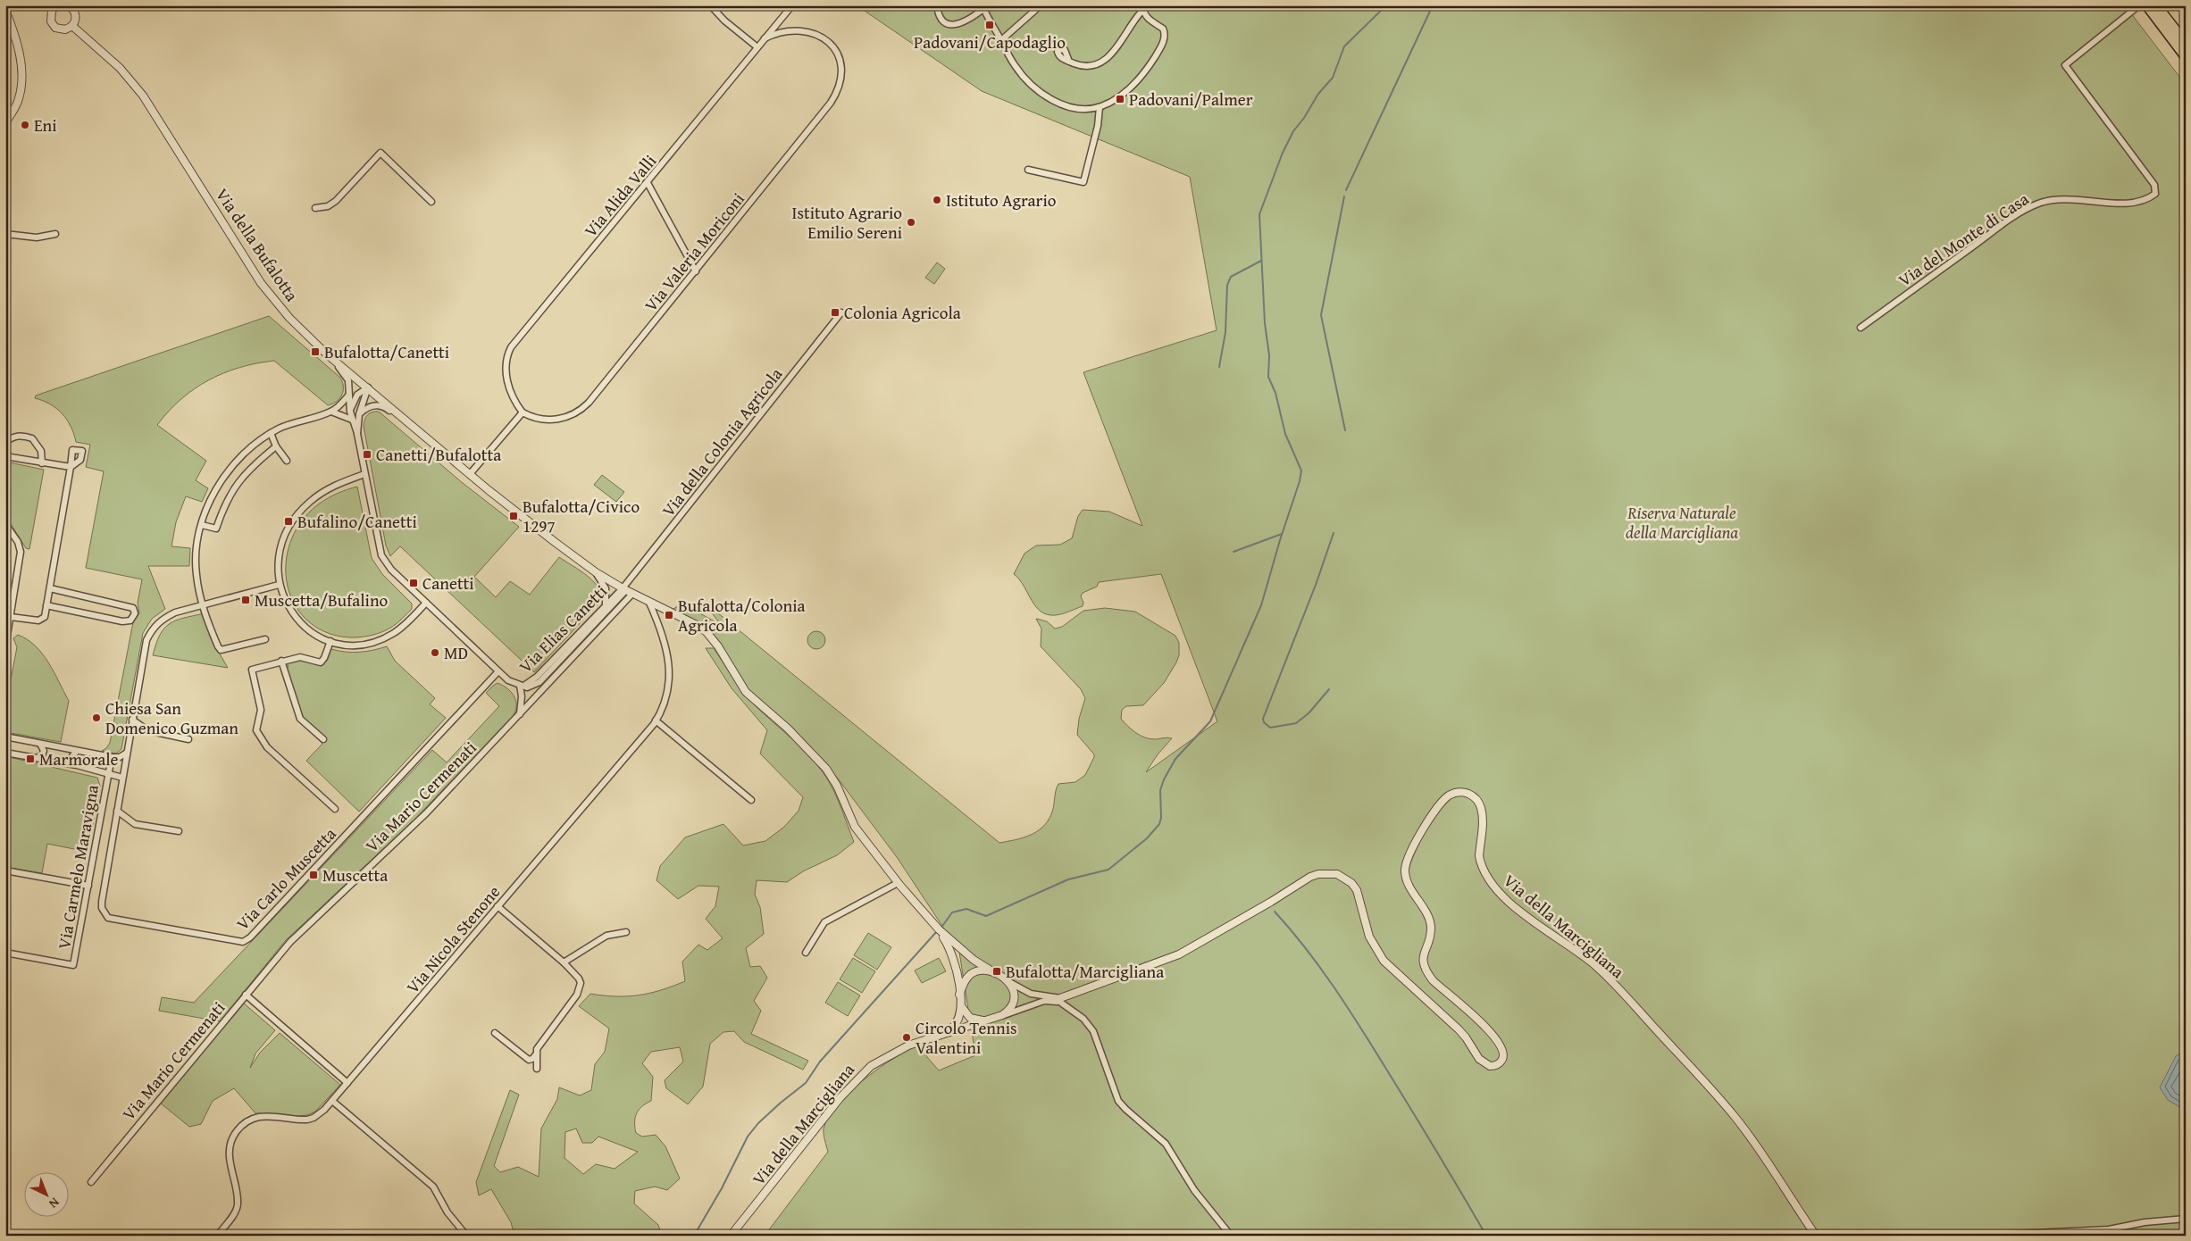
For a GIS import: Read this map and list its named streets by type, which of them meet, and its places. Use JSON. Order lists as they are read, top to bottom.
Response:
{
  "streets": {
    "street": [
      "Via Alida Valli",
      "Via del Monte di Casa",
      "Via della Bufalotta",
      "Via Valeria Moriconi",
      "Via della Colonia Agricola",
      "Via Elias Canetti",
      "Via Mario Cermenati",
      "Via Carmelo Maravigna",
      "Via Carlo Muscetta",
      "Via della Marcigliana",
      "Via Nicola Stenone"
    ]
  },
  "crossings": [
    ["Via Alida Valli", "Via Valeria Moriconi"],
    ["Via della Bufalotta", "Via della Colonia Agricola"],
    ["Via della Bufalotta", "Via Elias Canetti"],
    ["Via della Bufalotta", "Via Mario Cermenati"],
    ["Via della Bufalotta", "Via della Marcigliana"],
    ["Via della Bufalotta", "Via Nicola Stenone"],
    ["Via della Colonia Agricola", "Via Elias Canetti"],
    ["Via della Colonia Agricola", "Via Mario Cermenati"],
    ["Via Elias Canetti", "Via Mario Cermenati"],
    ["Via Elias Canetti", "Via Carlo Muscetta"]
  ],
  "parks": ["Riserva Naturale della Marcigliana"],
  "places": {
    "transit": [
      "Padovani/Capodaglio",
      "Padovani/Palmer",
      "Colonia Agricola",
      "Bufalotta/Canetti",
      "Canetti/Bufalotta",
      "Bufalotta/Civico 1297",
      "Bufalino/Canetti",
      "Canetti",
      "Muscetta/Bufalino",
      "Bufalotta/Colonia Agricola",
      "Marmorale",
      "Muscetta",
      "Bufalotta/Marcigliana"
    ],
    "other": [
      "Eni",
      "Istituto Agrario",
      "Istituto Agrario Emilio Sereni",
      "MD",
      "Chiesa San Domenico Guzman",
      "Circolo Tennis Valentini"
    ]
  },
  "north": "bottom right"
}
